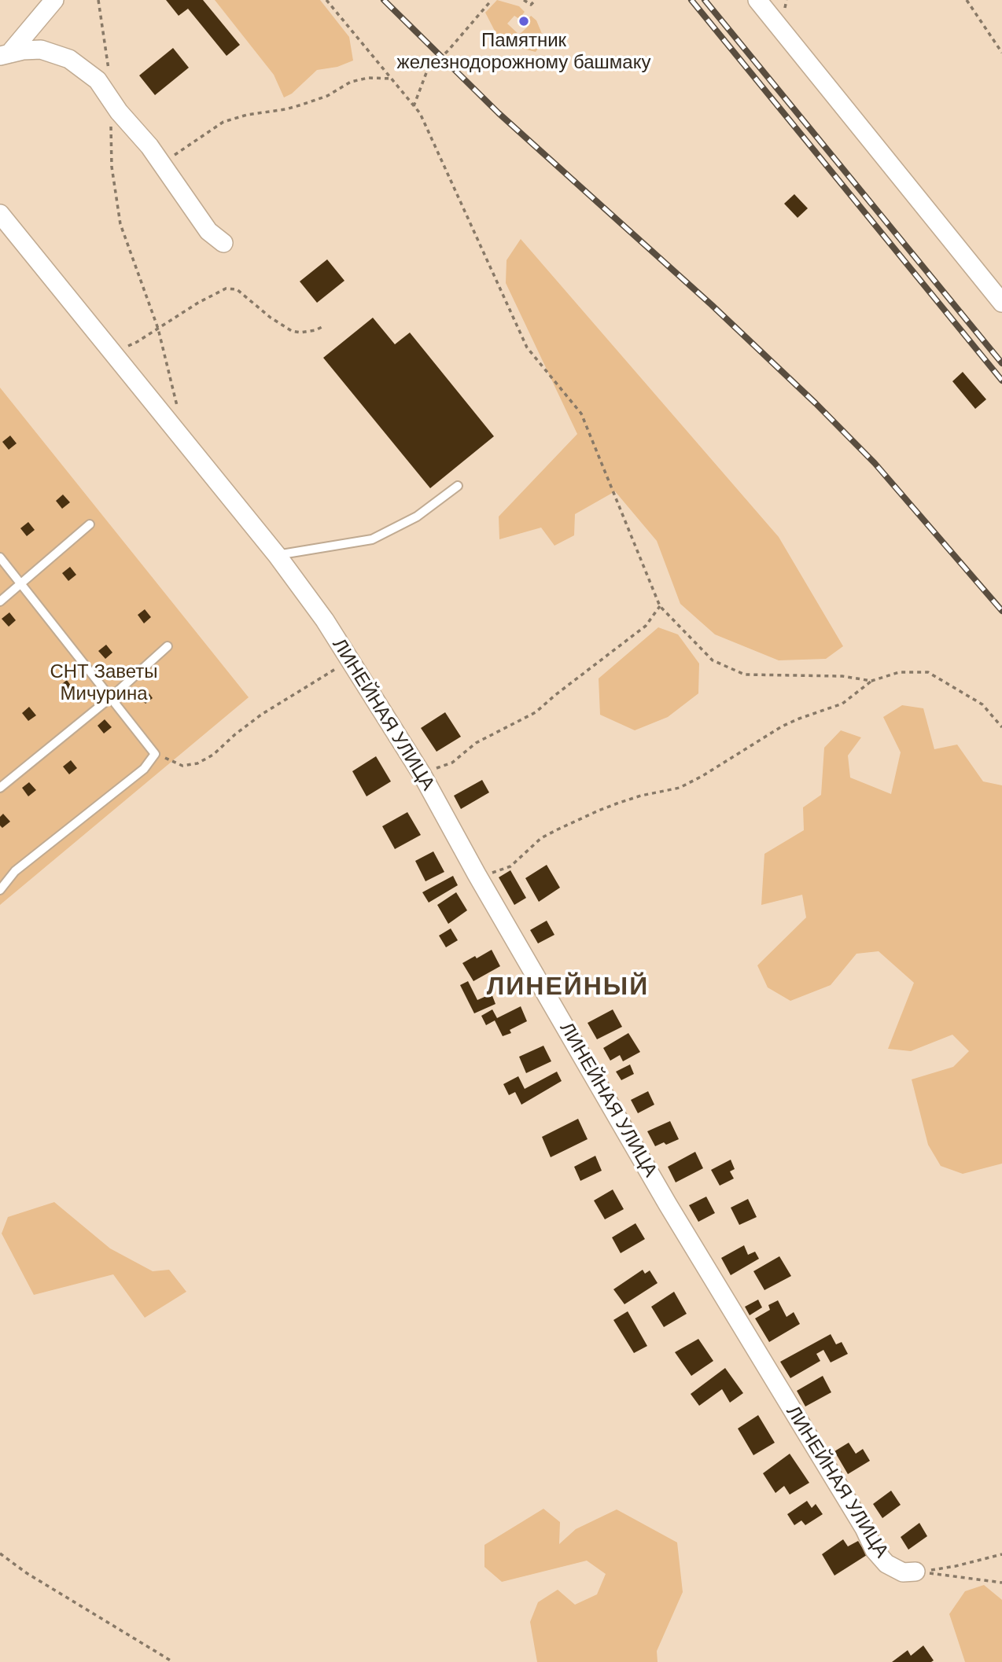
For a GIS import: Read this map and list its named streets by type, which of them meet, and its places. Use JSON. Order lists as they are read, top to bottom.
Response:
{
  "streets": {
    "street": ["ЛИНЕЙНАЯ УЛИЦА"]
  },
  "districts": ["ЛИНЕЙНЫЙ"],
  "parks": ["СНТ Заветы Мичурина"],
  "places": ["Памятник железнодорожному башмаку"]
}
